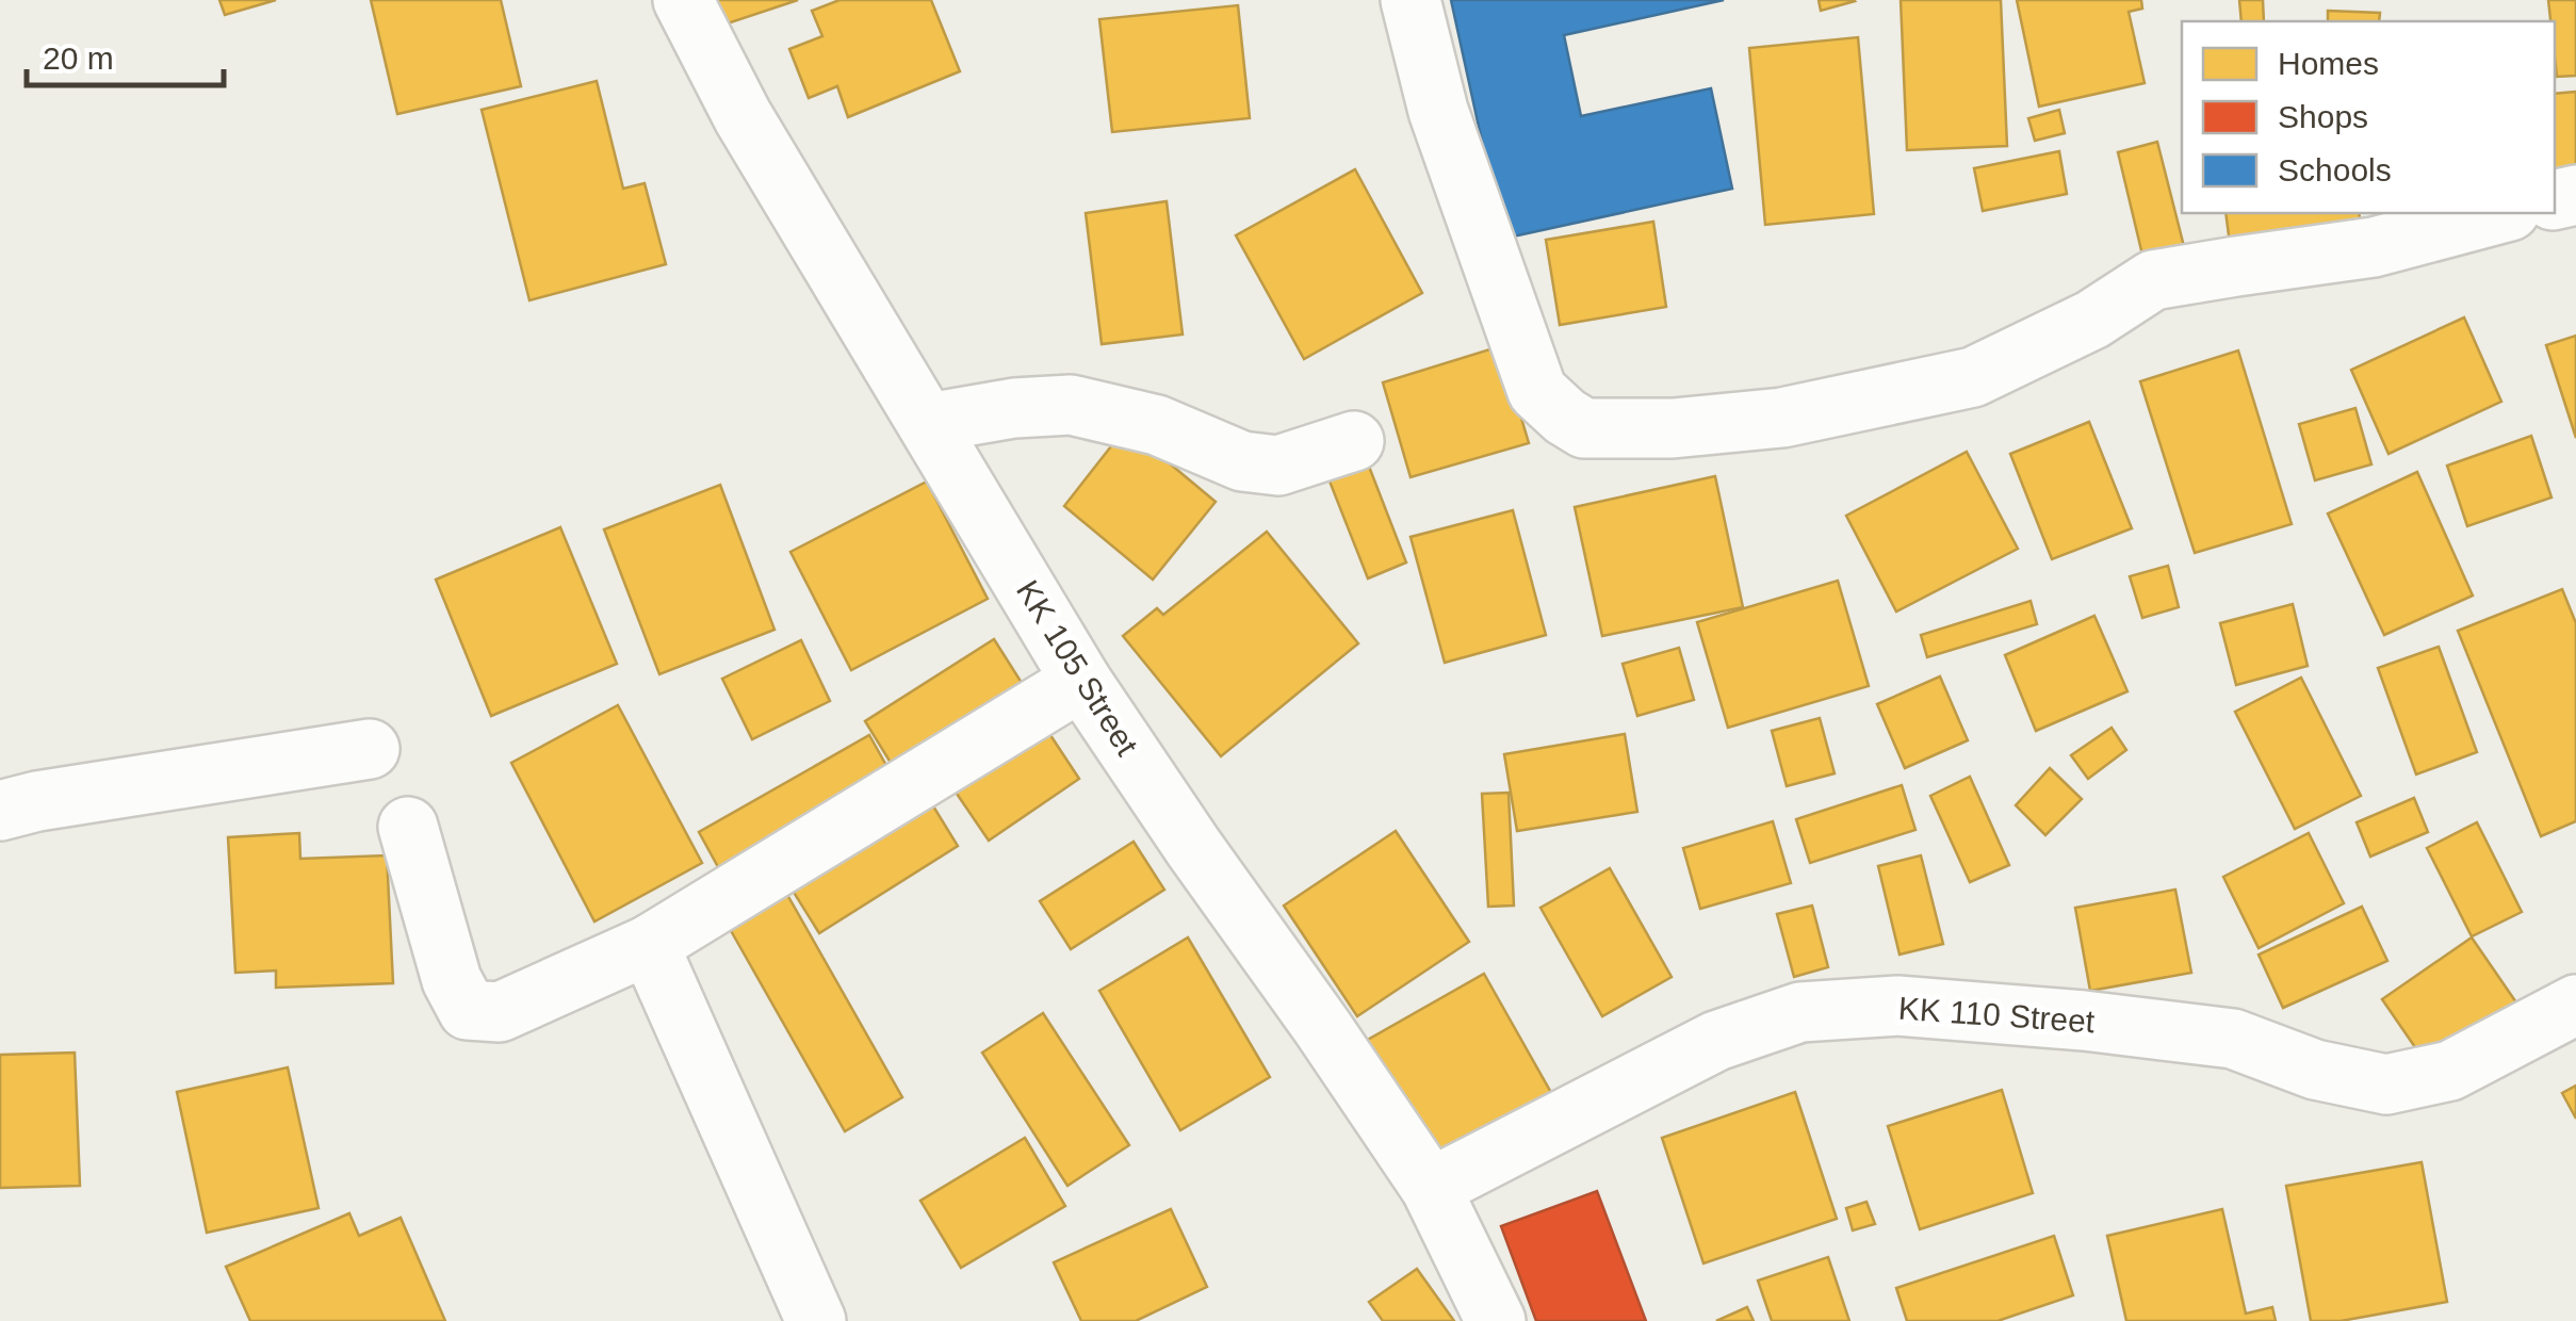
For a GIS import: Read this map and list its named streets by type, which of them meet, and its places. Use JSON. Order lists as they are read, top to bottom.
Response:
{
  "streets": {
    "street": ["KK 105 Street", "KK 110 Street"]
  },
  "crossings": [
    ["KK 105 Street", "KK 110 Street"]
  ],
  "legend": ["Homes", "Shops", "Schools"],
  "scale_bar": "20 m"
}
